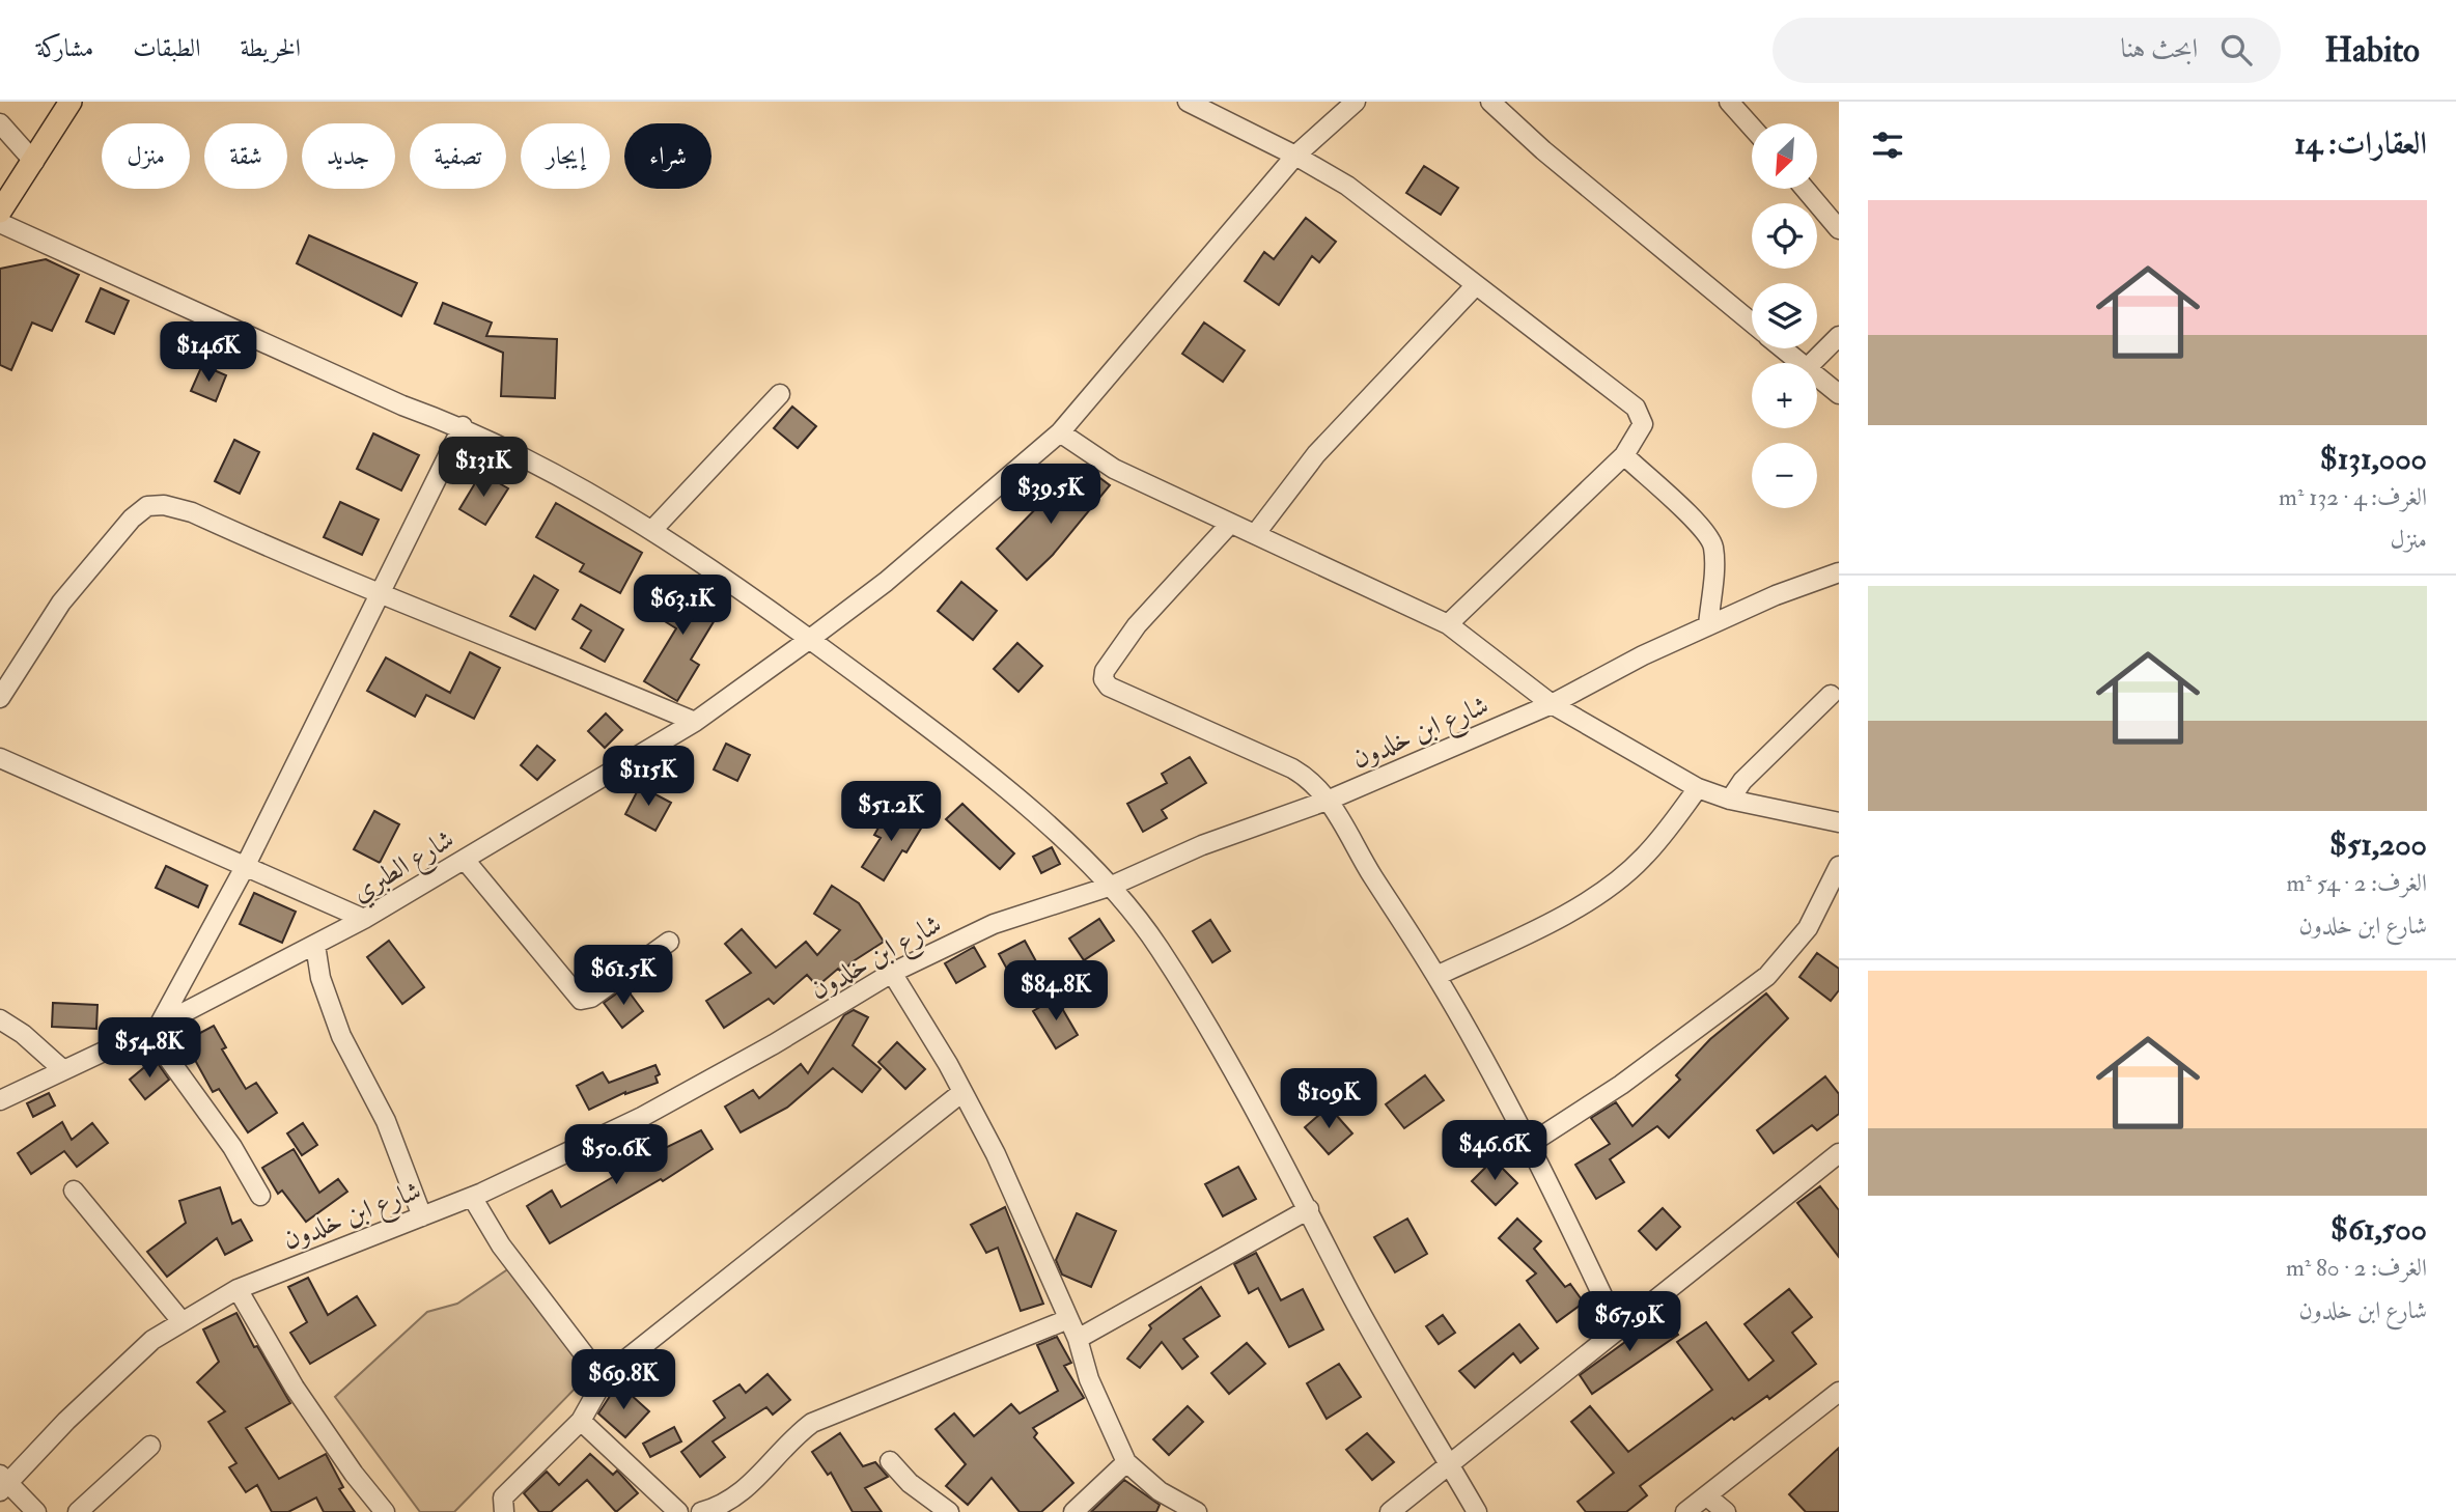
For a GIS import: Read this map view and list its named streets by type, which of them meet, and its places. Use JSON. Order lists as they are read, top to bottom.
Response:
{
  "streets": {
    "street": ["شارع ابن خلدون", "شارع الطبري"]
  },
  "north": "bottom left",
  "page": {
    "header": "Habito",
    "search": "ابحث هنا",
    "nav": ["الخريطة", "الطبقات", "مشاركة"],
    "heading": "العقارات: 14",
    "map_buttons": ["+", "−"],
    "chip": [
      "شراء",
      "إيجار",
      "تصفية",
      "جديد",
      "شقة",
      "منزل"
    ],
    "list": [
      {
        "name": "$131,000",
        "note": "الغرف: 4 · 132 m² · منزل"
      },
      {
        "name": "$51,200",
        "note": "الغرف: 2 · 54 m² · شارع ابن خلدون"
      },
      {
        "name": "$61,500",
        "note": "الغرف: 2 · 80 m² · شارع ابن خلدون"
      }
    ],
    "price": [
      "$146K",
      "$131K",
      "$39.5K",
      "$63.1K",
      "$115K",
      "$51.2K",
      "$61.5K",
      "$84.8K",
      "$54.8K",
      "$109K",
      "$46.6K",
      "$50.6K",
      "$67.9K",
      "$69.8K"
    ]
  }
}
